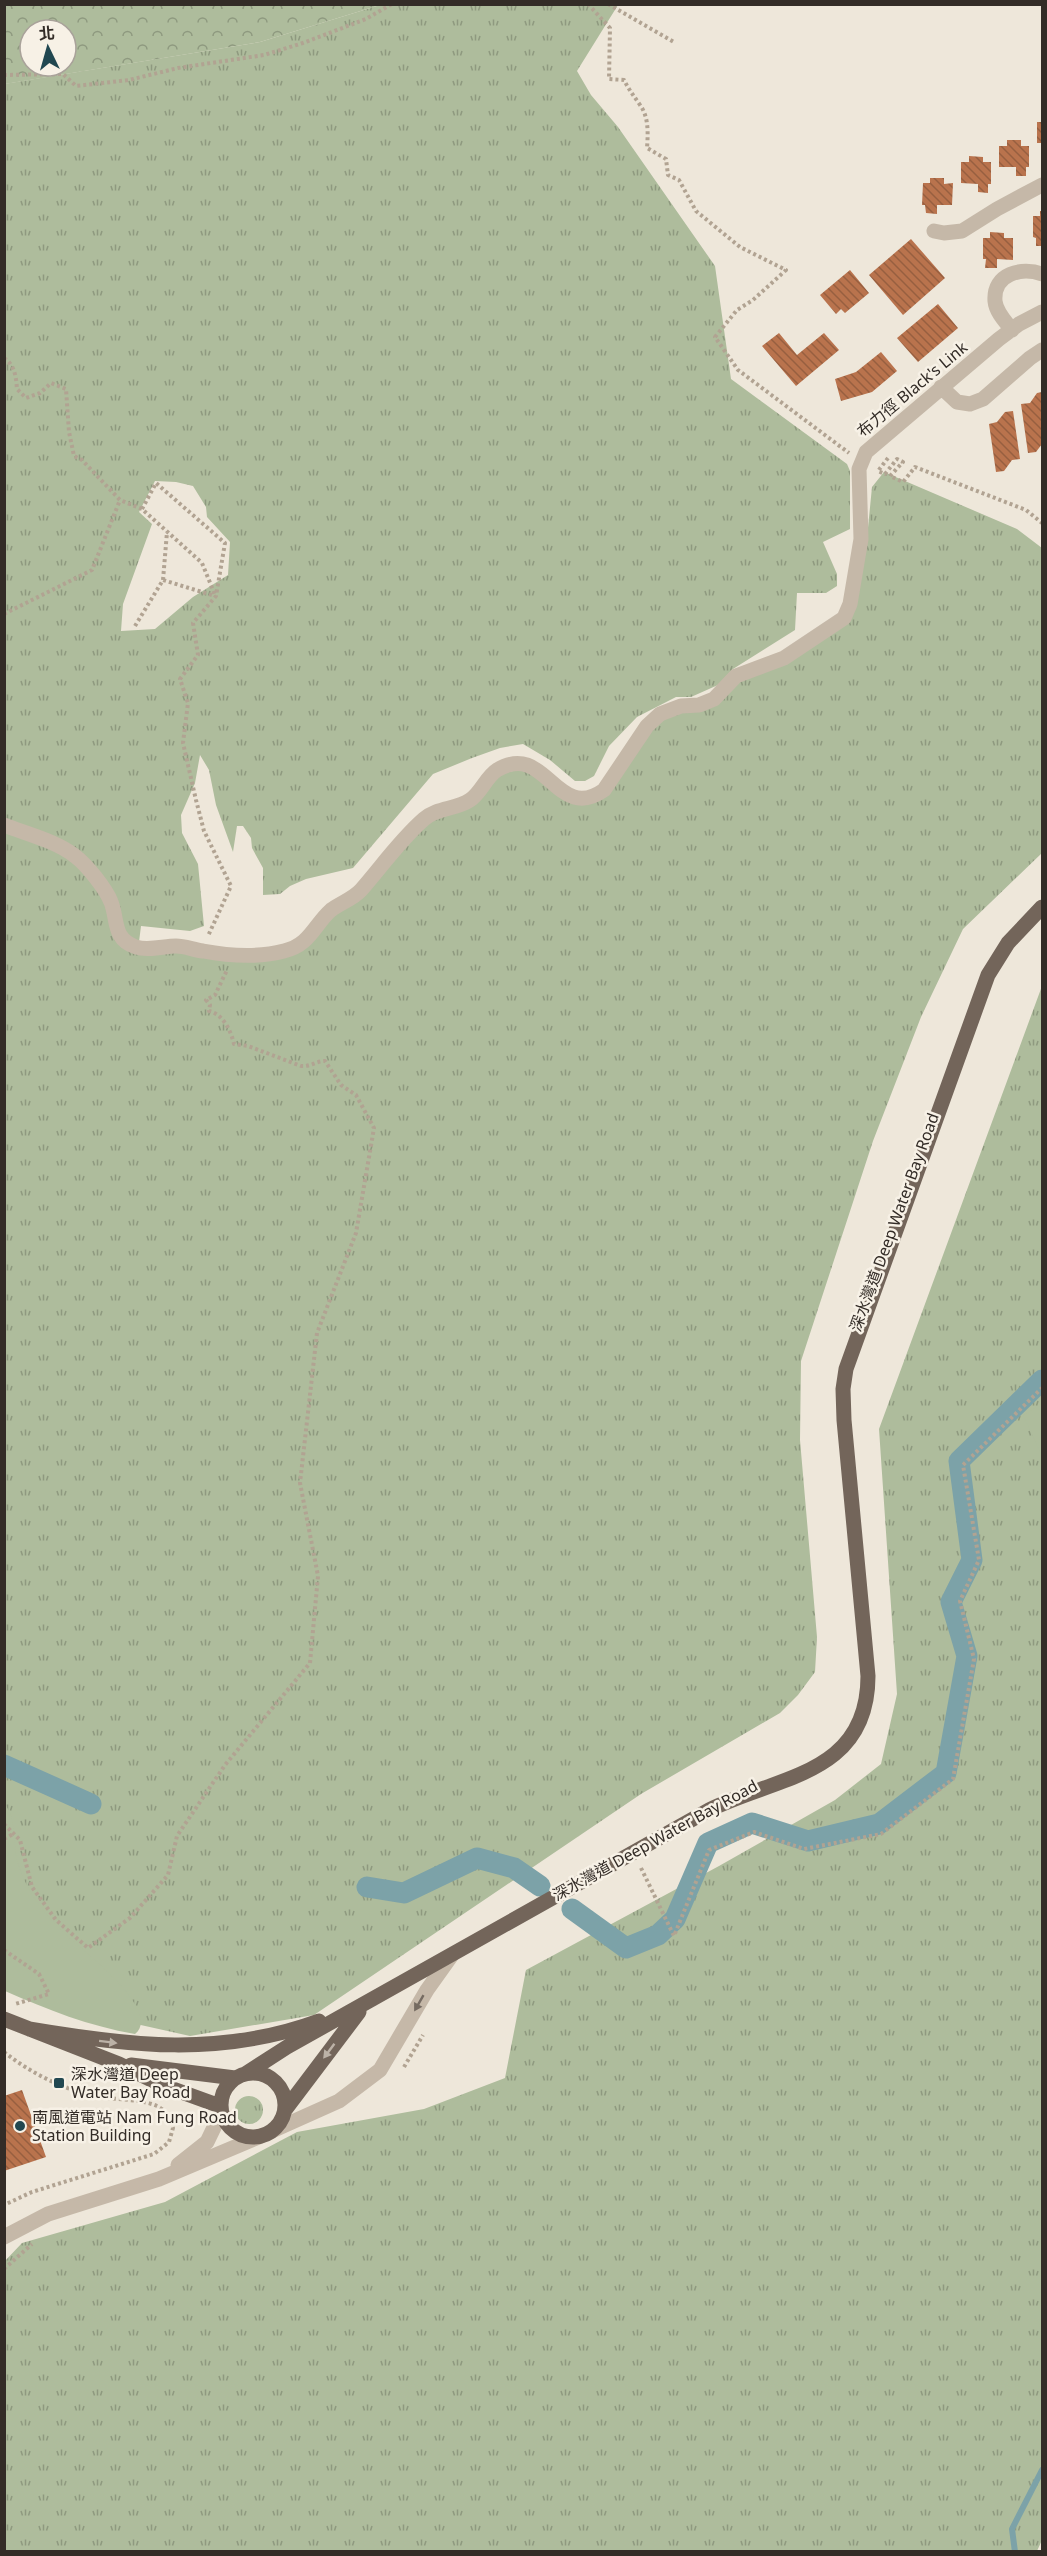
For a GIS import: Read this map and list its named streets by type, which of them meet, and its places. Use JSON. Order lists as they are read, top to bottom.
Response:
{
  "streets": {
    "main road": ["深水灣道 Deep Water Bay Road"],
    "street": ["布力徑 Black's Link"]
  },
  "places": {
    "transit": ["深水灣道 Deep Water Bay Road"],
    "other": ["南風道電站 Nam Fung Road Station Building"]
  },
  "north": "top"
}
